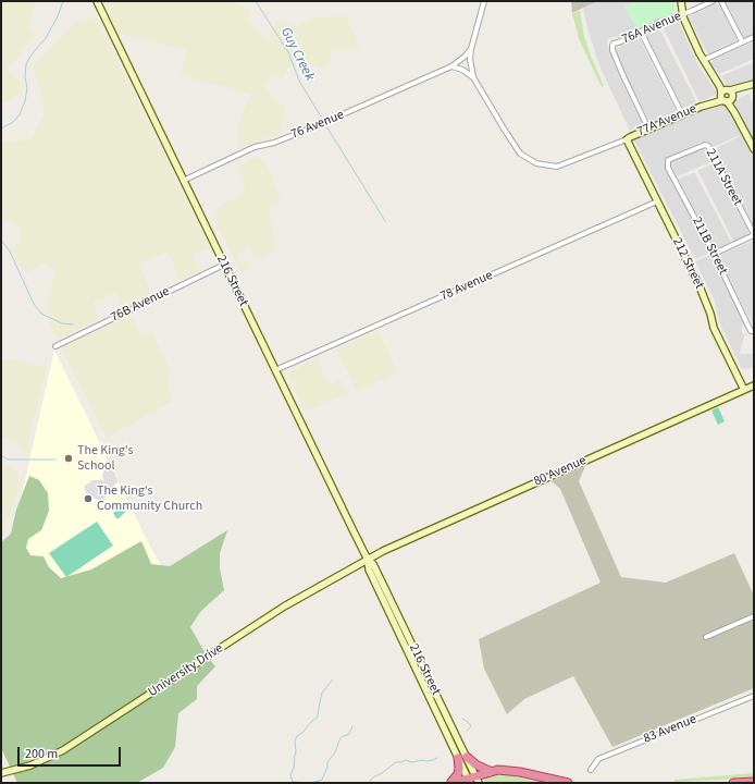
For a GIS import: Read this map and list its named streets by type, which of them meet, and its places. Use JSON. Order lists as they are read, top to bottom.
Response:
{
  "streets": {
    "main road": [
      "77A Avenue",
      "212 Street",
      "216 Street",
      "80 Avenue",
      "University Drive"
    ],
    "street": [
      "76A Avenue",
      "76 Avenue",
      "211A Street",
      "211B Street",
      "78 Avenue",
      "76B Avenue",
      "83 Avenue"
    ]
  },
  "crossings": [
    ["76A Avenue", "77A Avenue"],
    ["77A Avenue", "212 Street"],
    ["76 Avenue", "216 Street"],
    ["211A Street", "211B Street"],
    ["212 Street", "78 Avenue"],
    ["212 Street", "80 Avenue"],
    ["216 Street", "78 Avenue"],
    ["216 Street", "76B Avenue"],
    ["216 Street", "80 Avenue"],
    ["216 Street", "University Drive"],
    ["80 Avenue", "University Drive"]
  ],
  "water": ["Guy Creek"],
  "places": ["The King's School", "The King's Community Church"],
  "scale_bar": "200 m"
}
